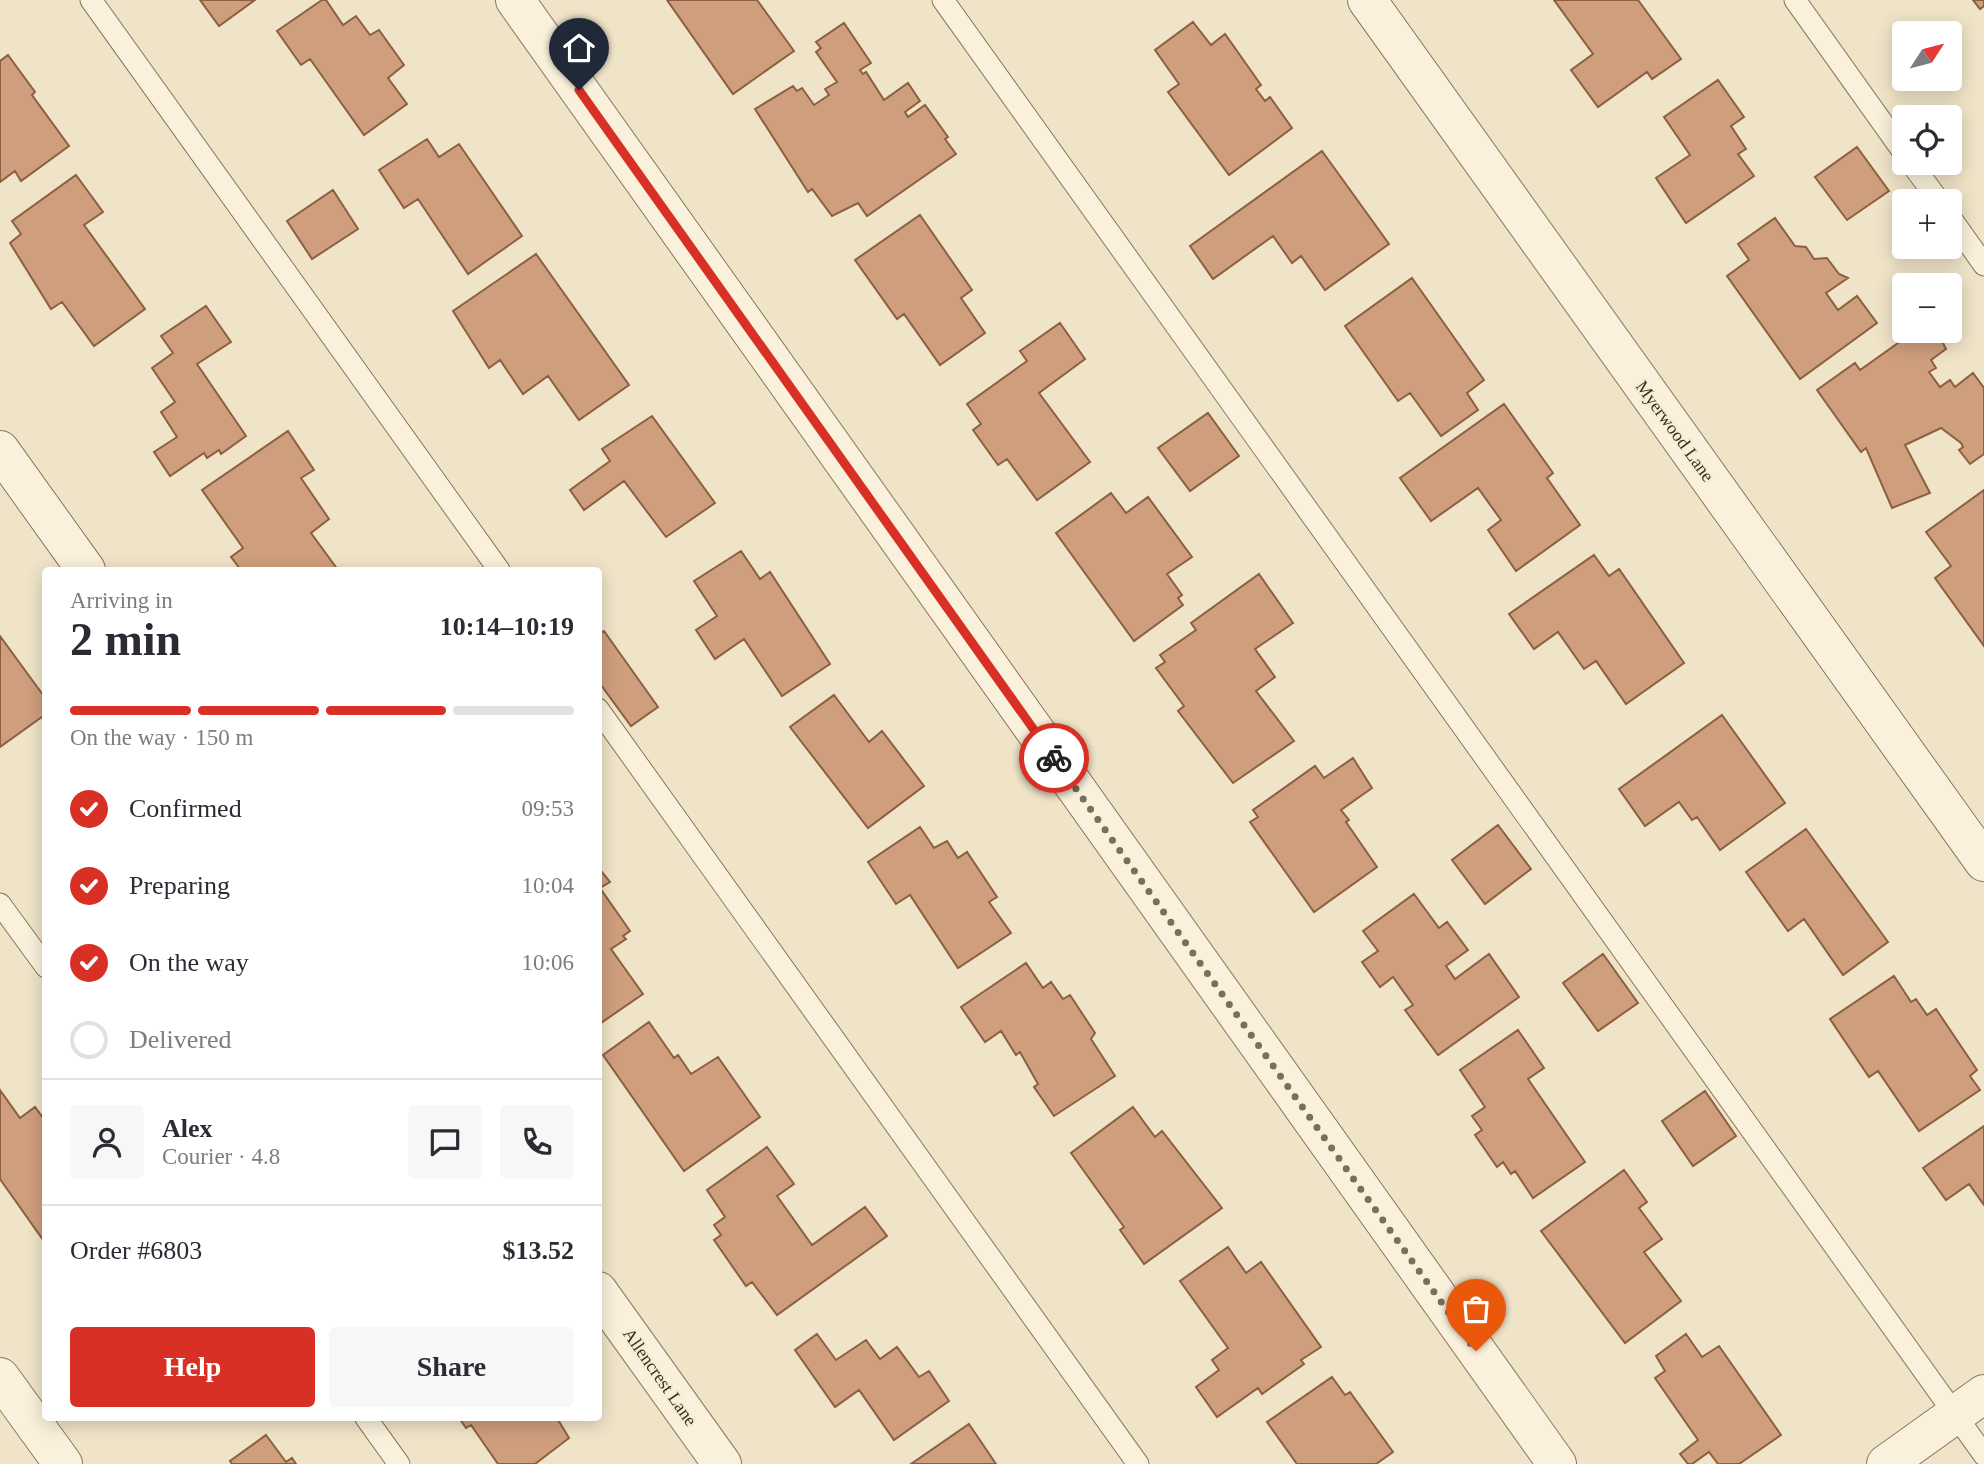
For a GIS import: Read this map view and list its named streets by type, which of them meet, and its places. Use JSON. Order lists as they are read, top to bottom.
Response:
{
  "streets": {
    "street": ["Myerwood Lane", "Allencrest Lane"]
  },
  "north": "top right",
  "page": {
    "map_buttons": ["+", "−"],
    "heading": ["2 min", "Arriving in", "10:14–10:19"],
    "panel": [
      "Alex",
      "Courier · 4.8",
      "Order #6803",
      "$13.52"
    ],
    "bar": "On the way · 150 m",
    "list": [
      ["Confirmed", "09:53"],
      ["Preparing", "10:04"],
      ["On the way", "10:06"],
      "Delivered"
    ],
    "buttons": ["Help", "Share"]
  }
}
